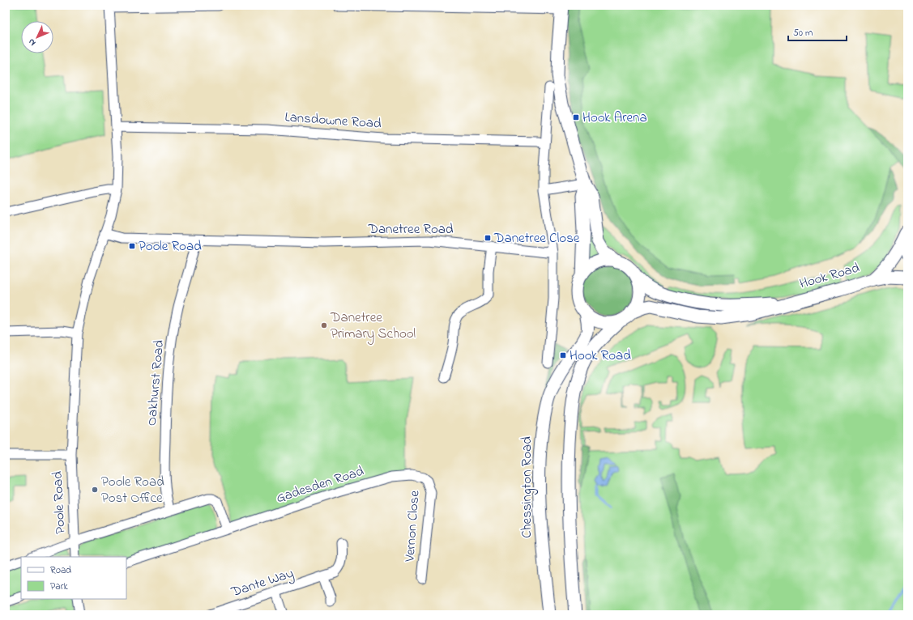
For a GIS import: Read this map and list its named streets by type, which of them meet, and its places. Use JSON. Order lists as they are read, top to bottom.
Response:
{
  "streets": {
    "main road": ["Hook Road", "Chessington Road"],
    "street": [
      "Lansdowne Road",
      "Danetree Road",
      "Oakhurst Road",
      "Gadesden Road",
      "Poole Road",
      "Vernon Close",
      "Dante Way"
    ]
  },
  "crossings": [
    ["Lansdowne Road", "Poole Road"],
    ["Danetree Road", "Oakhurst Road"],
    ["Danetree Road", "Poole Road"],
    ["Hook Road", "Chessington Road"],
    ["Gadesden Road", "Vernon Close"]
  ],
  "places": {
    "transit": [
      "Hook Arena",
      "Danetree Close",
      "Poole Road",
      "Hook Road"
    ],
    "other": ["Danetree Primary School", "Poole Road Post Office"]
  },
  "legend": ["Road", "Park"],
  "scale_bar": "50 m",
  "north": "bottom left"
}
